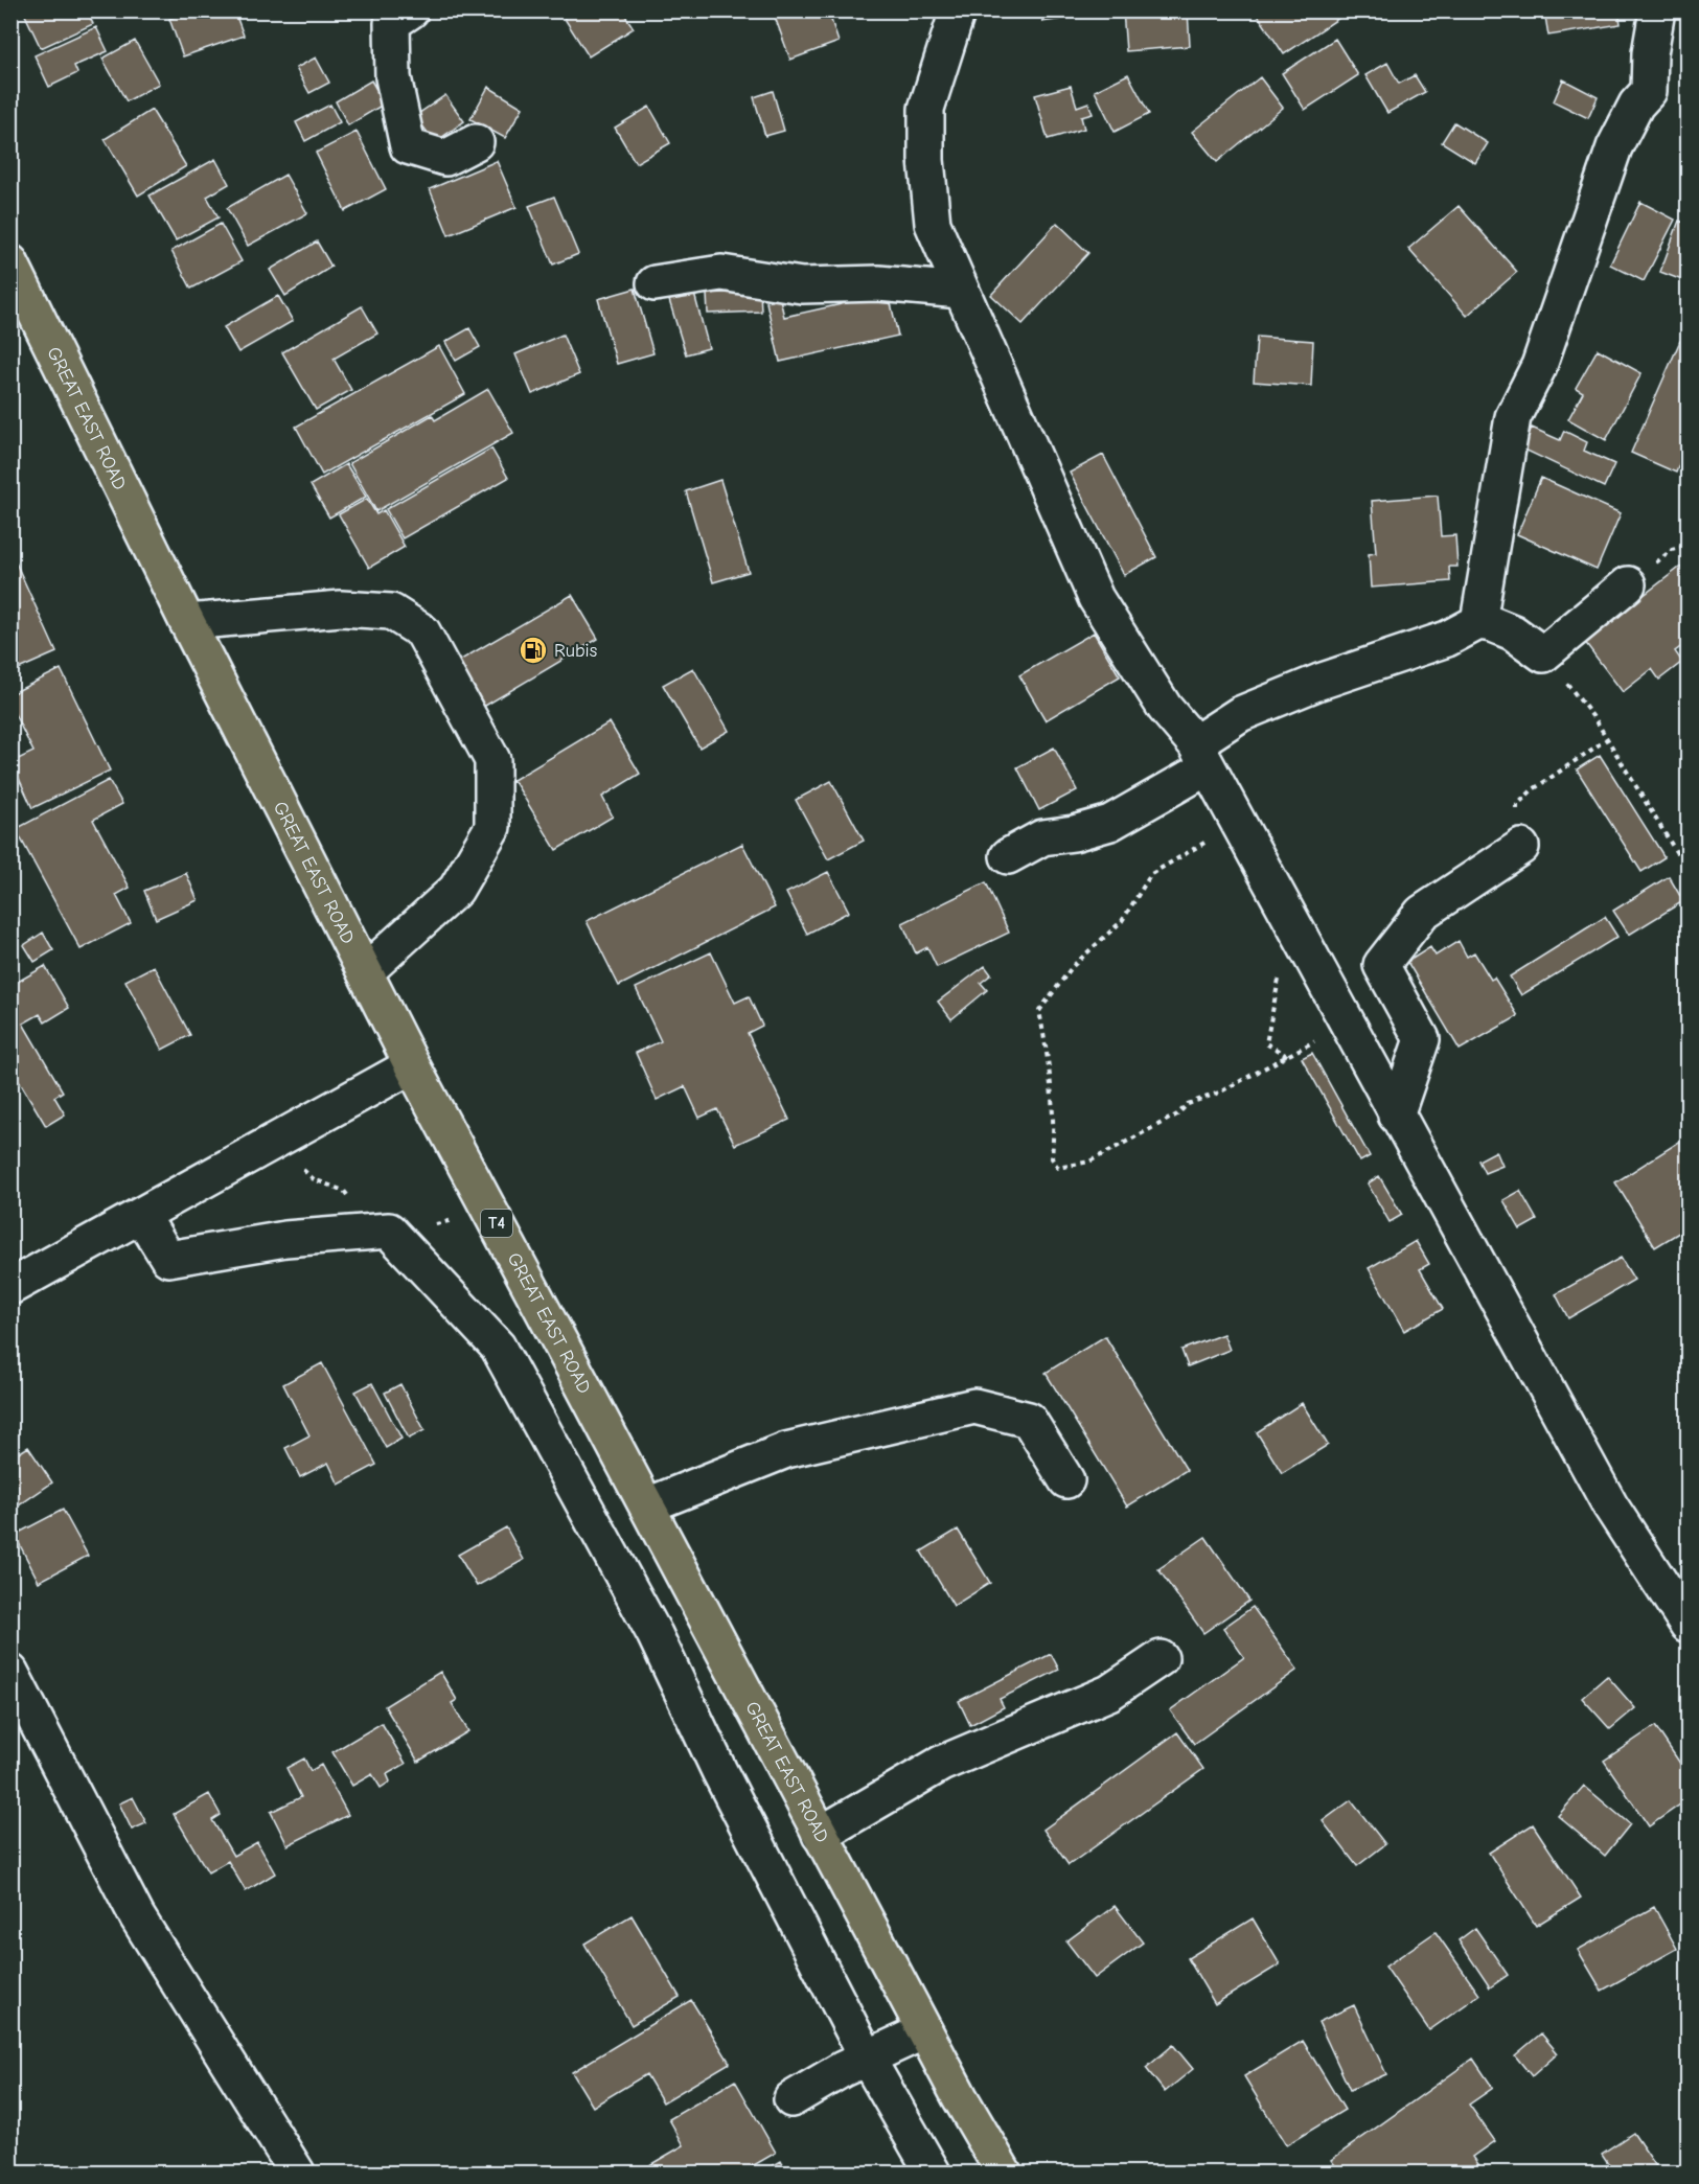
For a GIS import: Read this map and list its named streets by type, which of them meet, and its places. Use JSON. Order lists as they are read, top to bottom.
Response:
{
  "streets": {
    "highway": ["GREAT EAST ROAD", "T4"]
  },
  "places": {
    "fuel station": ["Rubis"]
  }
}
